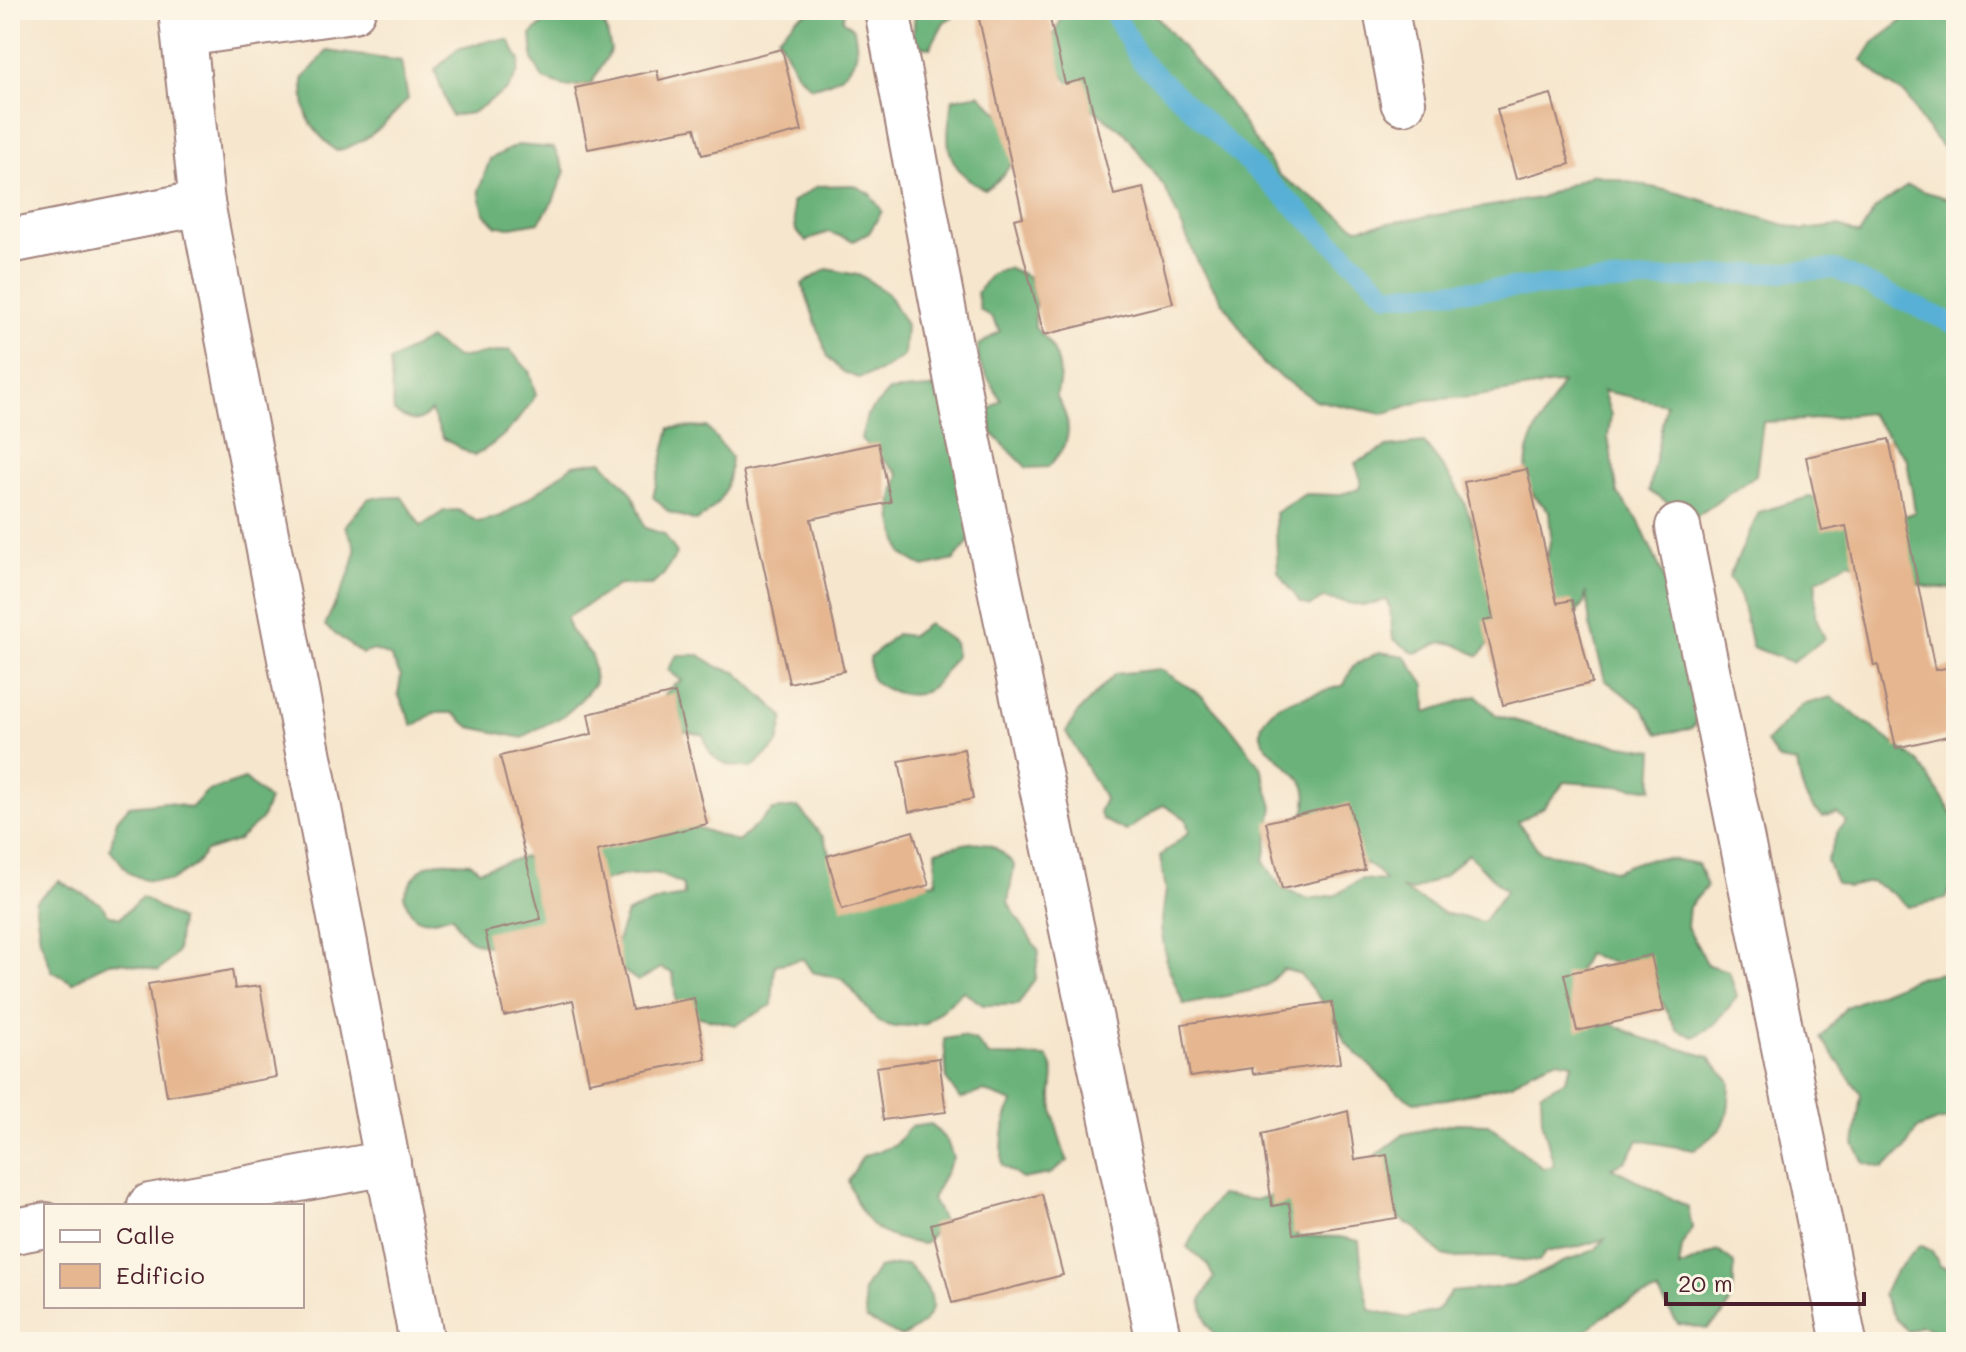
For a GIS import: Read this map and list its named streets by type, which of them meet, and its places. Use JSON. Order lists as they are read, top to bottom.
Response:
{
  "legend": ["Calle", "Edificio"],
  "scale_bar": "20 m"
}
